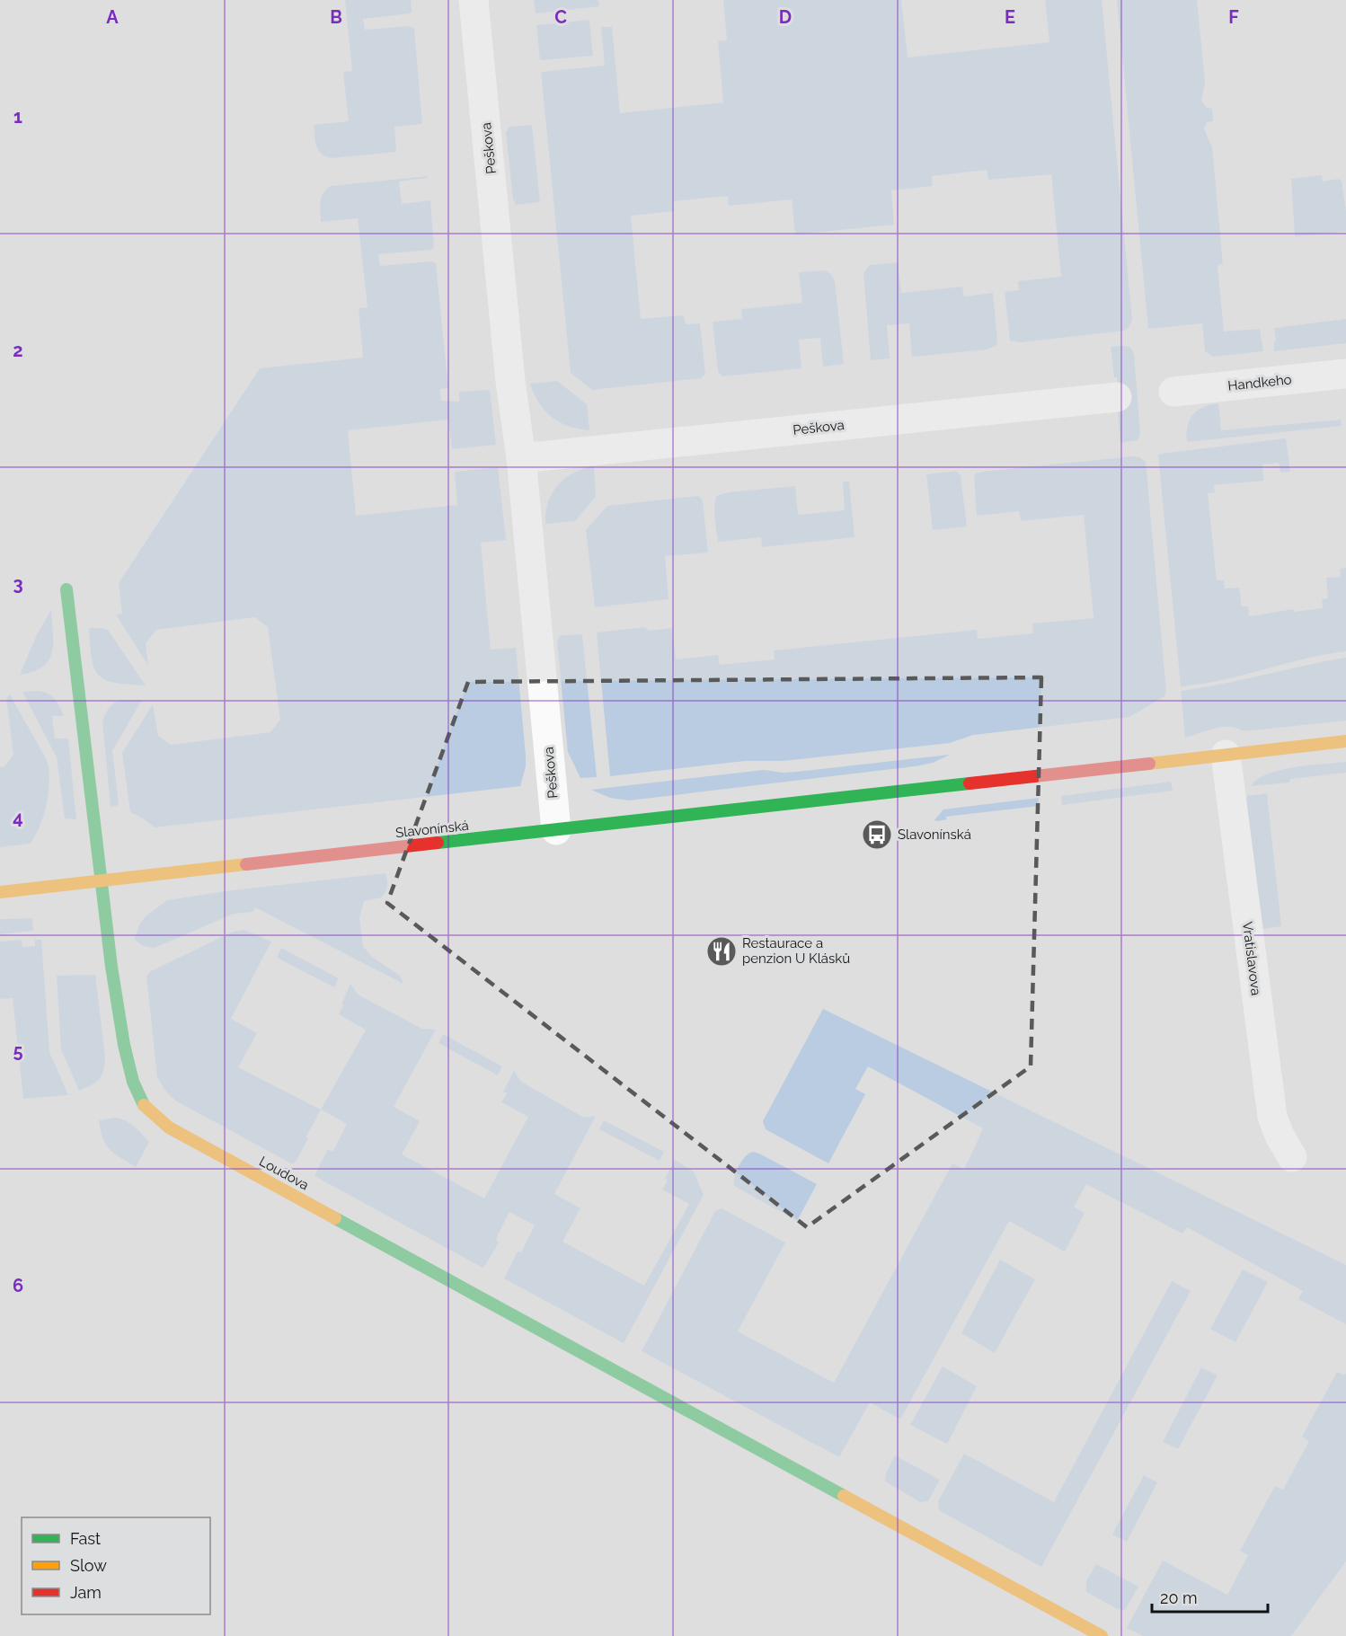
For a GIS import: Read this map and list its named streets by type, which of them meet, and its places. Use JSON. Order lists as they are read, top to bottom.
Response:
{
  "streets": {
    "street": [
      "Peškova",
      "Handkeho",
      "Slavonínská",
      "Vratislavova",
      "Loudova"
    ]
  },
  "crossings": [
    ["Peškova", "Slavonínská"],
    ["Slavonínská", "Vratislavova"],
    ["Slavonínská", "Loudova"]
  ],
  "places": {
    "bus stop": ["Slavonínská"],
    "restaurant": ["Restaurace a penzion U Klásků"]
  },
  "legend": ["Fast", "Slow", "Jam"],
  "scale_bar": "20 m",
  "grid": {
    "columns": [
      "A",
      "B",
      "C",
      "D",
      "E",
      "F"
    ],
    "rows": [
      "1",
      "2",
      "3",
      "4",
      "5",
      "6"
    ]
  }
}
